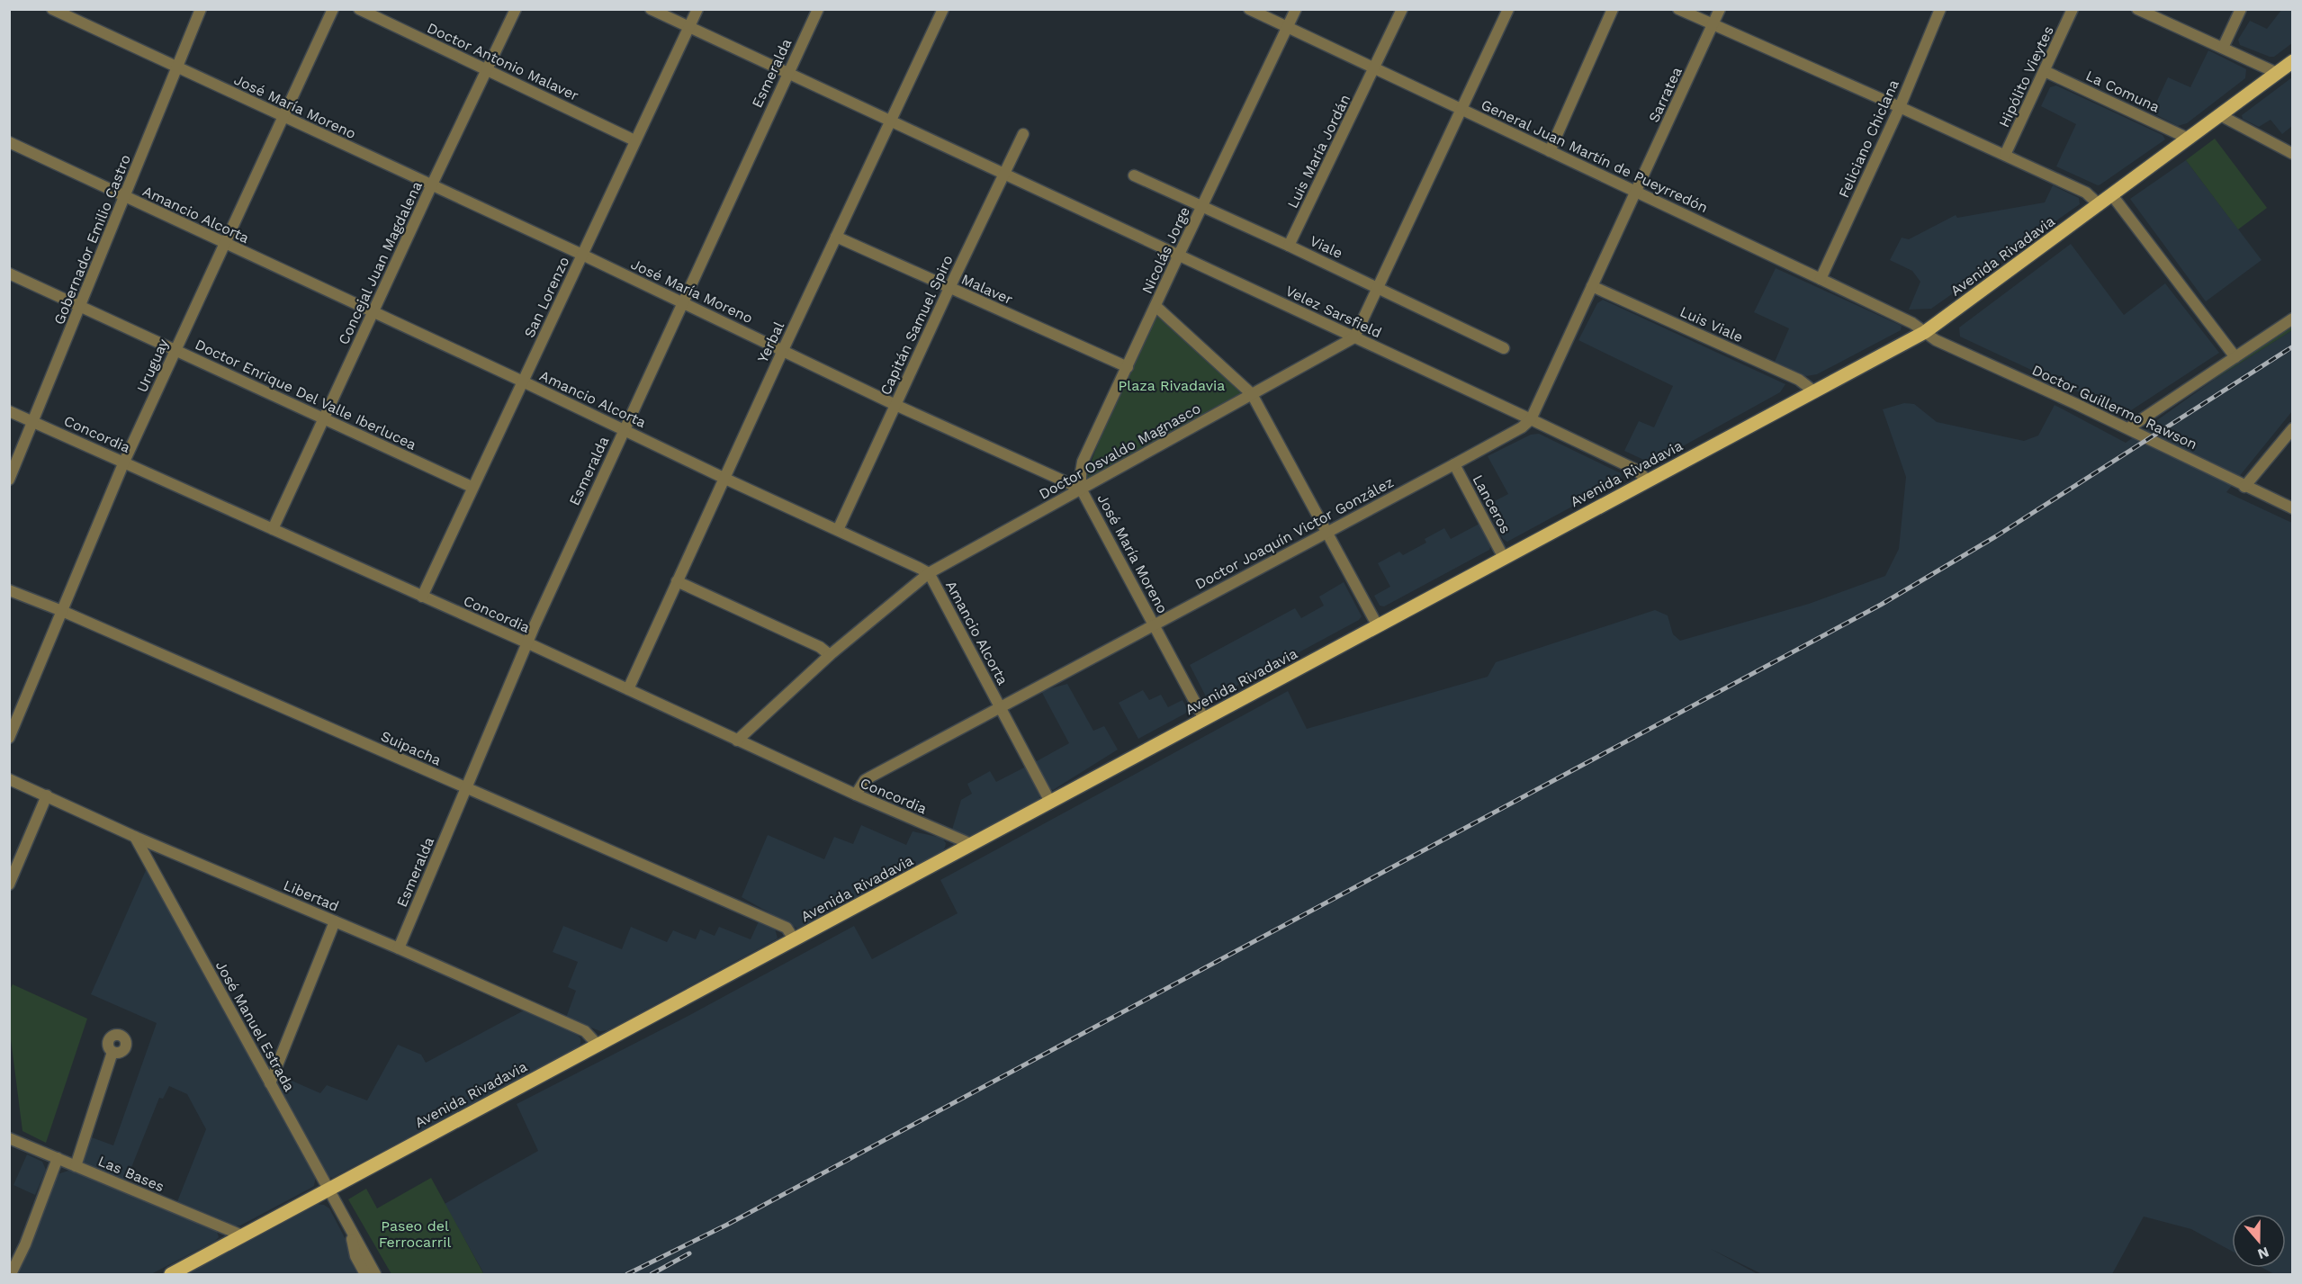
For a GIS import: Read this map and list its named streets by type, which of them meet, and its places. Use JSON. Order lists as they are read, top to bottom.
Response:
{
  "streets": {
    "main road": ["Avenida Rivadavia"],
    "street": [
      "Doctor Antonio Malaver",
      "Esmeralda",
      "Hipólito Vieytes",
      "La Comuna",
      "Sarratea",
      "José María Moreno",
      "Feliciano Chiclana",
      "Luis María Jordán",
      "General Juan Martín de Pueyrredón",
      "Amancio Alcorta",
      "Gobernador Emilio Castro",
      "Viale",
      "Nicolás Jorge",
      "Concejal Juan Magdalena",
      "Malaver",
      "San Lorenzo",
      "Velez Sarsfield",
      "Luis Viale",
      "Capitán Samuel Spiro",
      "Yerbal",
      "Uruguay",
      "Doctor Enrique Del Valle Iberlucea",
      "Doctor Guillermo Rawson",
      "Concordia",
      "Doctor Osvaldo Magnasco",
      "Lanceros",
      "Doctor Joaquín Victor González",
      "Suipacha",
      "Libertad",
      "José Manuel Estrada",
      "Las Bases"
    ]
  },
  "crossings": [
    ["Doctor Antonio Malaver", "Concejal Juan Magdalena"],
    ["Doctor Antonio Malaver", "San Lorenzo"],
    ["Esmeralda", "José María Moreno"],
    ["Esmeralda", "Amancio Alcorta"],
    ["Esmeralda", "Velez Sarsfield"],
    ["Esmeralda", "Concordia"],
    ["Esmeralda", "Suipacha"],
    ["Esmeralda", "Libertad"],
    ["Hipólito Vieytes", "La Comuna"],
    ["La Comuna", "Avenida Rivadavia"],
    ["Sarratea", "General Juan Martín de Pueyrredón"],
    ["José María Moreno", "Gobernador Emilio Castro"],
    ["José María Moreno", "Nicolás Jorge"],
    ["José María Moreno", "Avenida Rivadavia"],
    ["José María Moreno", "Concejal Juan Magdalena"],
    ["José María Moreno", "San Lorenzo"],
    ["José María Moreno", "Capitán Samuel Spiro"],
    ["José María Moreno", "Yerbal"],
    ["José María Moreno", "Uruguay"],
    ["José María Moreno", "Doctor Osvaldo Magnasco"],
    ["José María Moreno", "Doctor Joaquín Victor González"],
    ["Feliciano Chiclana", "General Juan Martín de Pueyrredón"],
    ["Luis María Jordán", "General Juan Martín de Pueyrredón"],
    ["Luis María Jordán", "Viale"],
    ["General Juan Martín de Pueyrredón", "Nicolás Jorge"],
    ["General Juan Martín de Pueyrredón", "Avenida Rivadavia"],
    ["General Juan Martín de Pueyrredón", "Doctor Guillermo Rawson"],
    ["Amancio Alcorta", "Gobernador Emilio Castro"],
    ["Amancio Alcorta", "Avenida Rivadavia"],
    ["Amancio Alcorta", "Concejal Juan Magdalena"],
    ["Amancio Alcorta", "San Lorenzo"],
    ["Amancio Alcorta", "Capitán Samuel Spiro"],
    ["Amancio Alcorta", "Yerbal"],
    ["Amancio Alcorta", "Uruguay"],
    ["Amancio Alcorta", "Doctor Osvaldo Magnasco"],
    ["Amancio Alcorta", "Doctor Joaquín Victor González"],
    ["Gobernador Emilio Castro", "Doctor Enrique Del Valle Iberlucea"],
    ["Gobernador Emilio Castro", "Concordia"],
    ["Viale", "Nicolás Jorge"],
    ["Nicolás Jorge", "Malaver"],
    ["Nicolás Jorge", "Velez Sarsfield"],
    ["Nicolás Jorge", "Doctor Osvaldo Magnasco"],
    ["Avenida Rivadavia", "Velez Sarsfield"],
    ["Avenida Rivadavia", "Luis Viale"],
    ["Avenida Rivadavia", "Doctor Guillermo Rawson"],
    ["Avenida Rivadavia", "Concordia"],
    ["Avenida Rivadavia", "Lanceros"],
    ["Avenida Rivadavia", "Suipacha"],
    ["Avenida Rivadavia", "Libertad"],
    ["Avenida Rivadavia", "José Manuel Estrada"],
    ["Avenida Rivadavia", "Las Bases"],
    ["Concejal Juan Magdalena", "Doctor Enrique Del Valle Iberlucea"],
    ["Concejal Juan Magdalena", "Concordia"],
    ["Malaver", "Capitán Samuel Spiro"],
    ["Malaver", "Yerbal"],
    ["San Lorenzo", "Velez Sarsfield"],
    ["San Lorenzo", "Doctor Enrique Del Valle Iberlucea"],
    ["San Lorenzo", "Concordia"],
    ["Velez Sarsfield", "Capitán Samuel Spiro"],
    ["Velez Sarsfield", "Yerbal"],
    ["Velez Sarsfield", "Doctor Osvaldo Magnasco"],
    ["Velez Sarsfield", "Doctor Joaquín Victor González"],
    ["Yerbal", "Concordia"],
    ["Uruguay", "Doctor Enrique Del Valle Iberlucea"],
    ["Uruguay", "Concordia"],
    ["Uruguay", "Suipacha"],
    ["Concordia", "Doctor Osvaldo Magnasco"],
    ["Concordia", "Doctor Joaquín Victor González"],
    ["Lanceros", "Doctor Joaquín Victor González"],
    ["Libertad", "José Manuel Estrada"]
  ],
  "parks": ["Plaza Rivadavia", "Paseo del Ferrocarril"],
  "north": "bottom"
}
